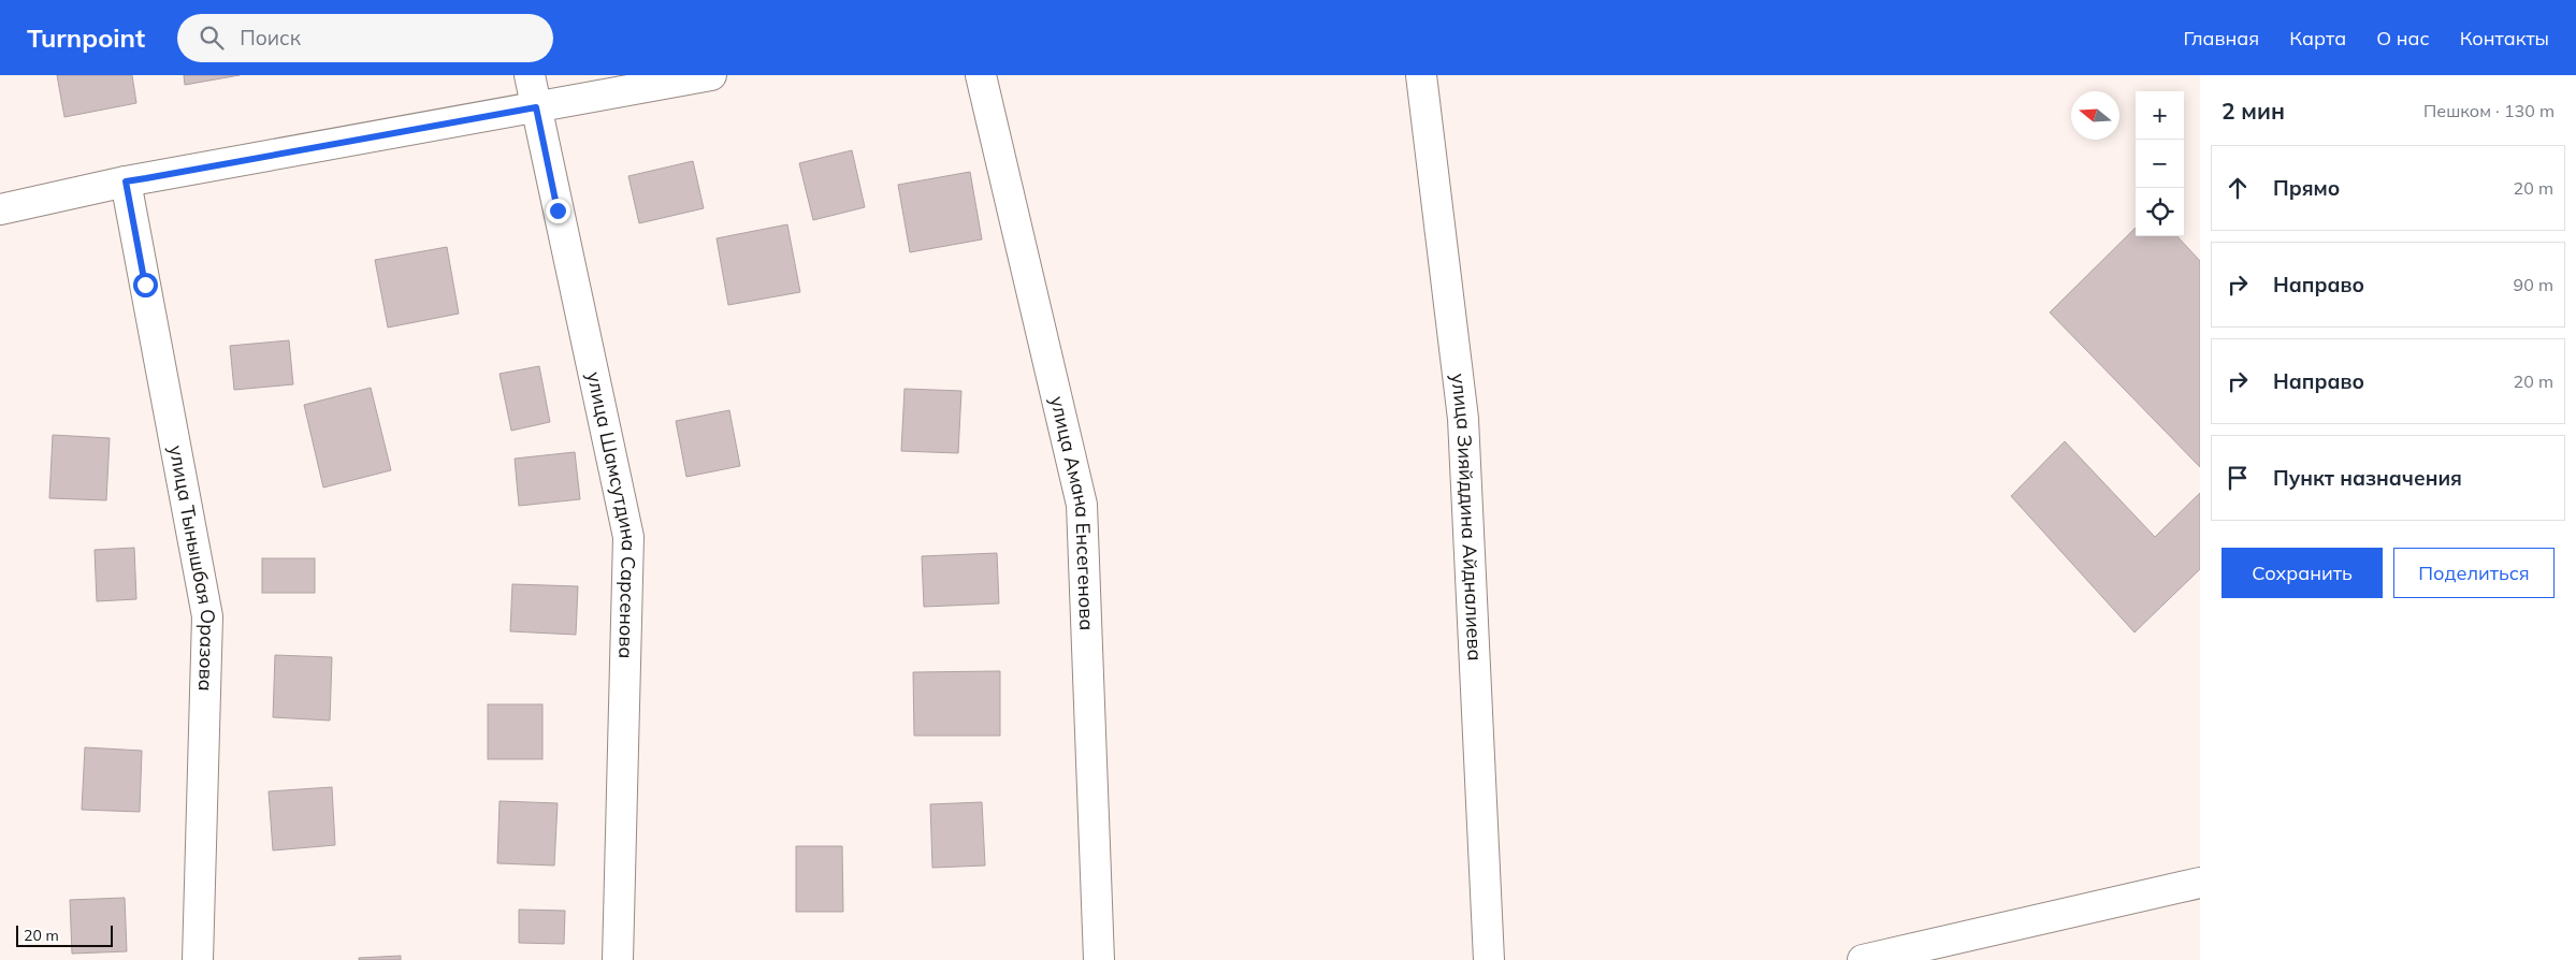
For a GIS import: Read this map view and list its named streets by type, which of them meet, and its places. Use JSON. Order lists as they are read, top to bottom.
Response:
{
  "streets": {
    "street": [
      "улица Амана Енсегенова",
      "улица Шамсутдина Сарсенова",
      "улица Зияйддина Айдналиева",
      "улица Тынышбая Оразова"
    ]
  },
  "scale_bar": "20 m",
  "north": "left",
  "page": {
    "header": "Turnpoint",
    "search": "Поиск",
    "nav": [
      "Главная",
      "Карта",
      "О нас",
      "Контакты"
    ],
    "heading": ["2 мин", "Пешком · 130 m"],
    "map_buttons": ["+", "−"],
    "list": [
      ["Прямо", "20 m"],
      ["Направо", "90 m"],
      ["Направо", "20 m"],
      "Пункт назначения"
    ],
    "buttons": ["Сохранить", "Поделиться"],
    "scale": "20 m"
  }
}
